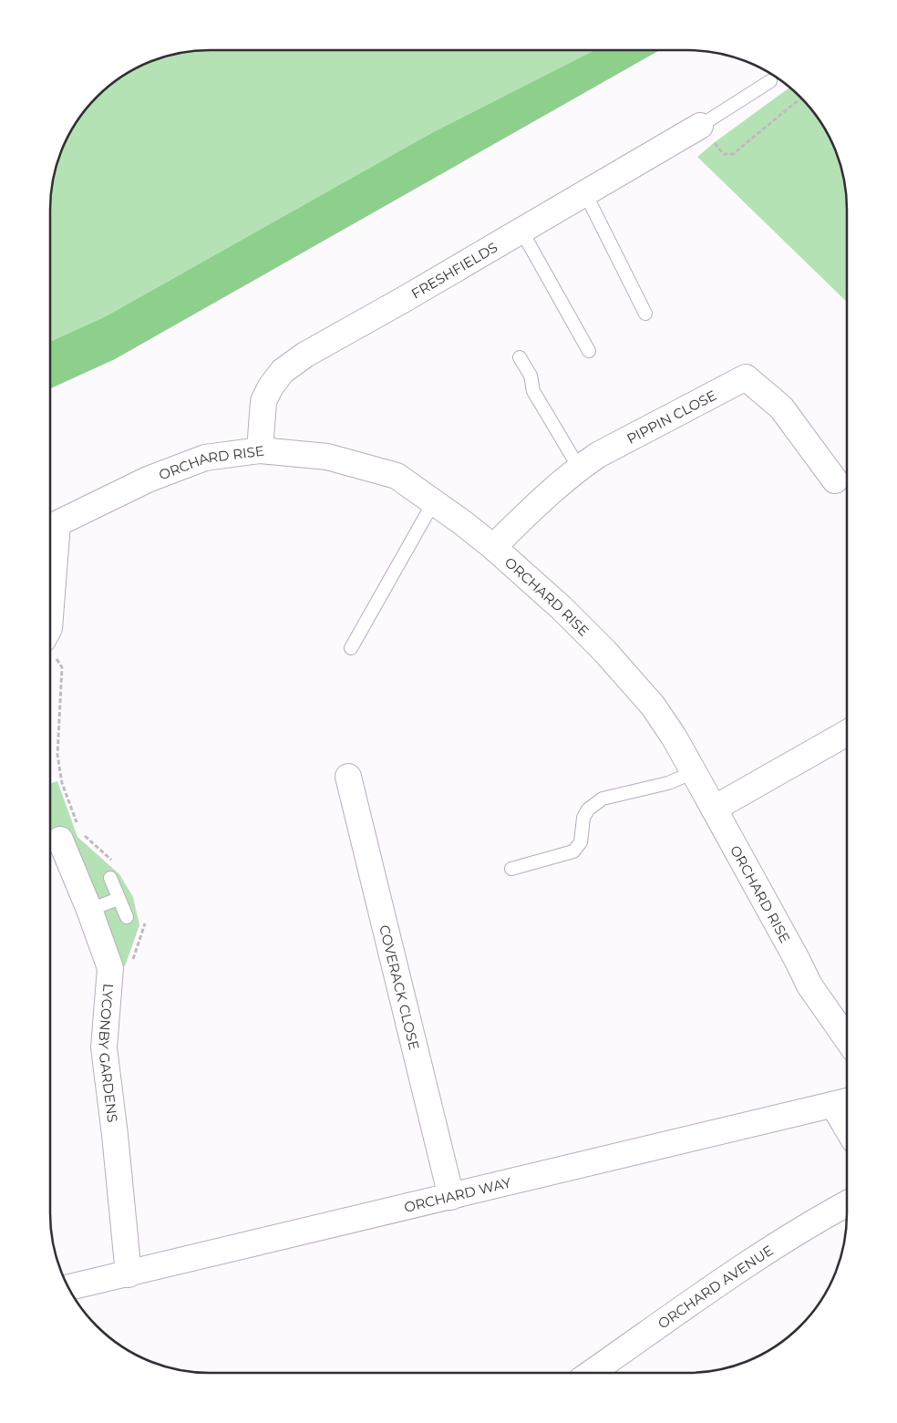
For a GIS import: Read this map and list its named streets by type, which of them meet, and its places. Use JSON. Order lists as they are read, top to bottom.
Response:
{
  "streets": {
    "street": [
      "FRESHFIELDS",
      "PIPPIN CLOSE",
      "ORCHARD RISE",
      "COVERACK CLOSE",
      "LYCONBY GARDENS",
      "ORCHARD WAY",
      "ORCHARD AVENUE"
    ]
  },
  "crossings": [
    ["FRESHFIELDS", "ORCHARD RISE"],
    ["PIPPIN CLOSE", "ORCHARD RISE"],
    ["COVERACK CLOSE", "ORCHARD WAY"],
    ["LYCONBY GARDENS", "ORCHARD WAY"]
  ]
}
